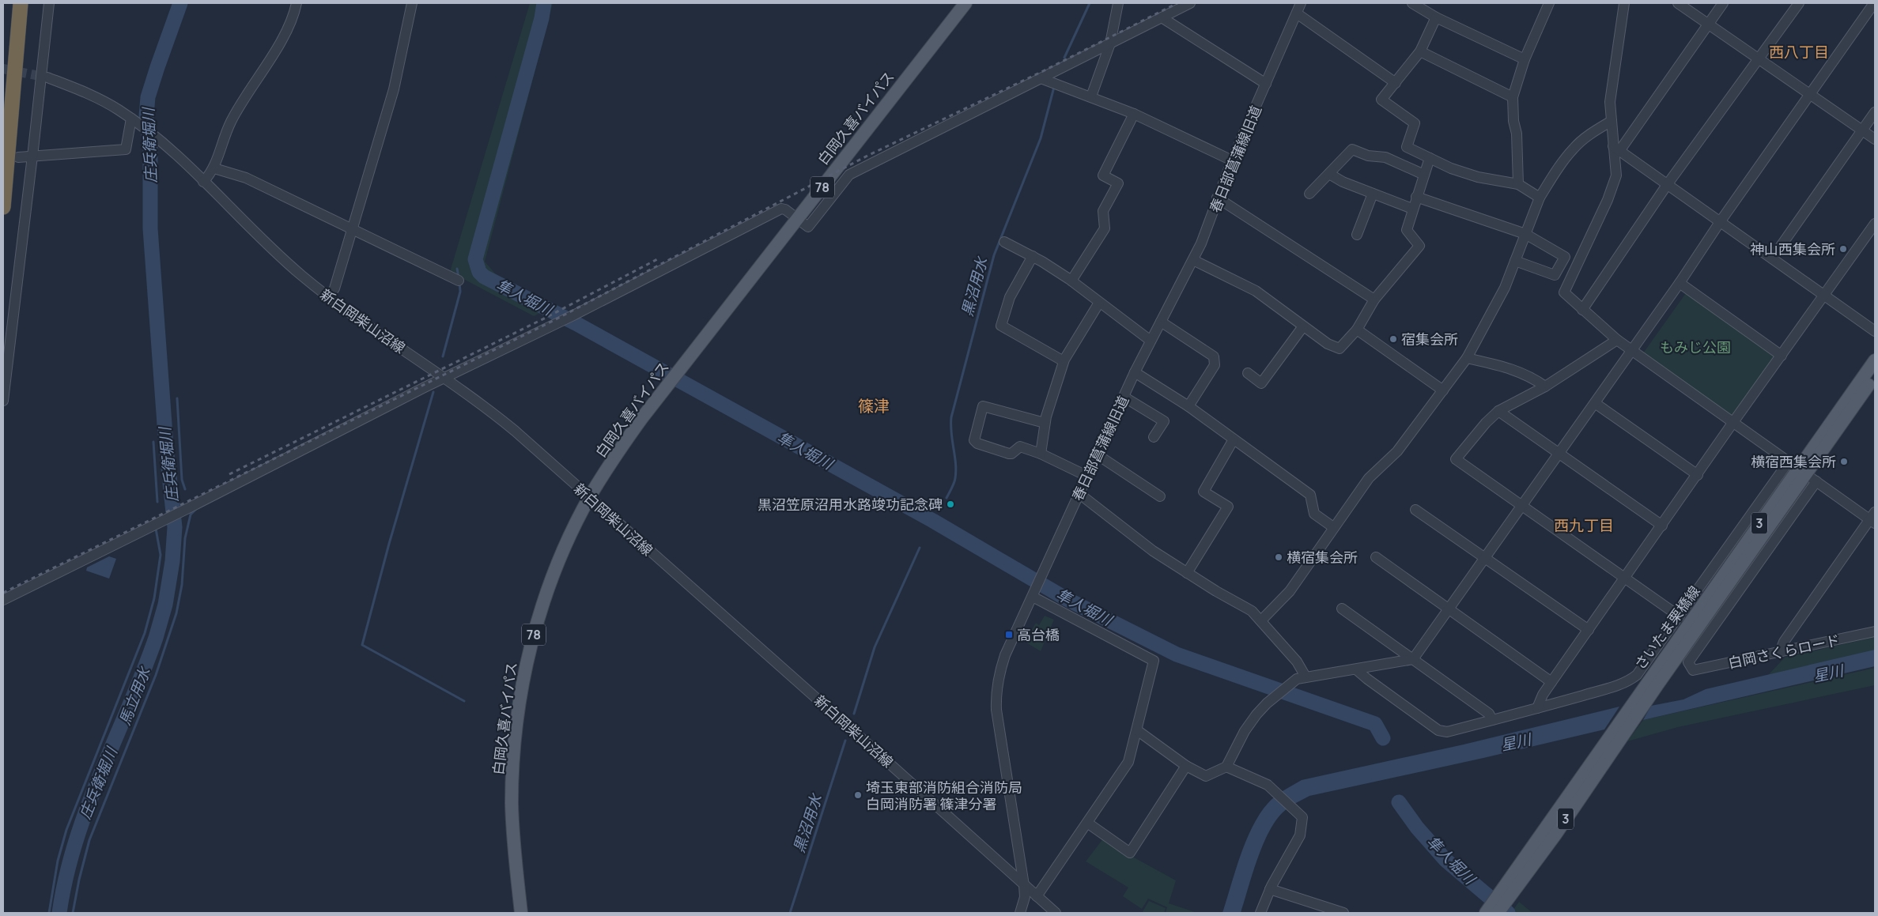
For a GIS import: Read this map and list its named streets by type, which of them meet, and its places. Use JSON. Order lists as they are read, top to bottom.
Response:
{
  "streets": {
    "main road": [
      "白岡久喜バイパス",
      "78",
      "3",
      "さいたま栗橋線"
    ],
    "street": ["春日部菖蒲線旧道", "新白岡柴山沼線", "白岡さくらロード"]
  },
  "crossings": [
    ["白岡久喜バイパス", "新白岡柴山沼線"],
    ["春日部菖蒲線旧道", "新白岡柴山沼線"],
    ["さいたま栗橋線", "白岡さくらロード"]
  ],
  "districts": ["西八丁目", "篠津", "西九丁目"],
  "water": [
    "庄兵衛堀川",
    "黒沼用水",
    "隼人堀川",
    "星川",
    "馬立用水"
  ],
  "parks": ["もみじ公園"],
  "places": {
    "other": [
      "神山西集会所",
      "宿集会所",
      "横宿西集会所",
      "黒沼笠原沼用水路竣功記念碑",
      "横宿集会所",
      "埼玉東部消防組合消防局 白岡消防署 篠津分署"
    ],
    "transit": ["高台橋"]
  }
}
